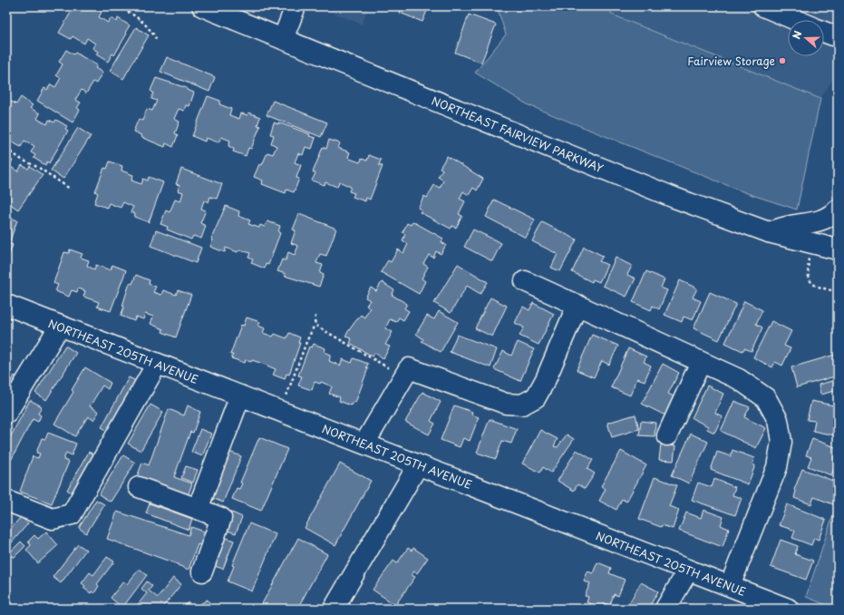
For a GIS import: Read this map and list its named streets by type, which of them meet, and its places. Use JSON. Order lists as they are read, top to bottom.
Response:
{
  "streets": {
    "main road": ["NORTHEAST FAIRVIEW PARKWAY", "NORTHEAST 205TH AVENUE"]
  },
  "places": ["Fairview Storage"],
  "north": "left"
}
